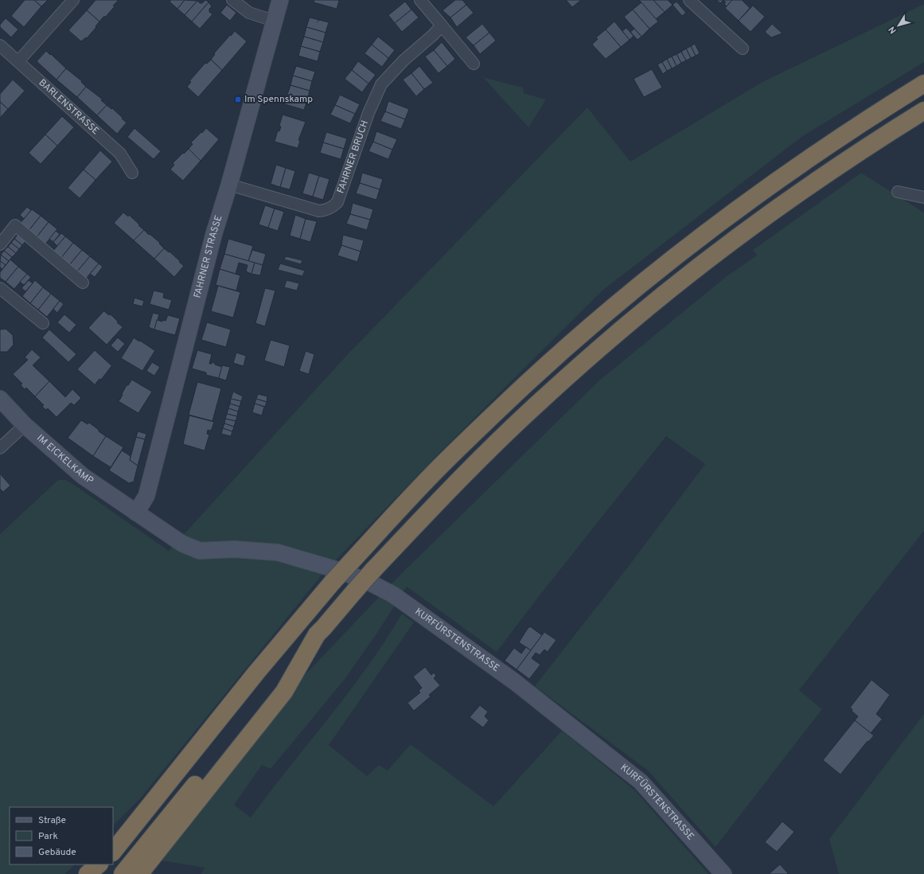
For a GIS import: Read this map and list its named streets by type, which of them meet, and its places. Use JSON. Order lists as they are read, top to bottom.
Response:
{
  "streets": {
    "street": [
      "BARLENSTRASSE",
      "FAHRNER BRUCH",
      "FAHRNER STRASSE",
      "IM EICKELKAMP",
      "KURFÜRSTENSTRASSE"
    ]
  },
  "crossings": [
    ["FAHRNER BRUCH", "FAHRNER STRASSE"],
    ["FAHRNER STRASSE", "IM EICKELKAMP"],
    ["FAHRNER STRASSE", "KURFÜRSTENSTRASSE"],
    ["IM EICKELKAMP", "KURFÜRSTENSTRASSE"]
  ],
  "places": {
    "transit": ["Im Spennskamp"]
  },
  "legend": ["Straße", "Park", "Gebäude"],
  "north": "bottom left"
}
